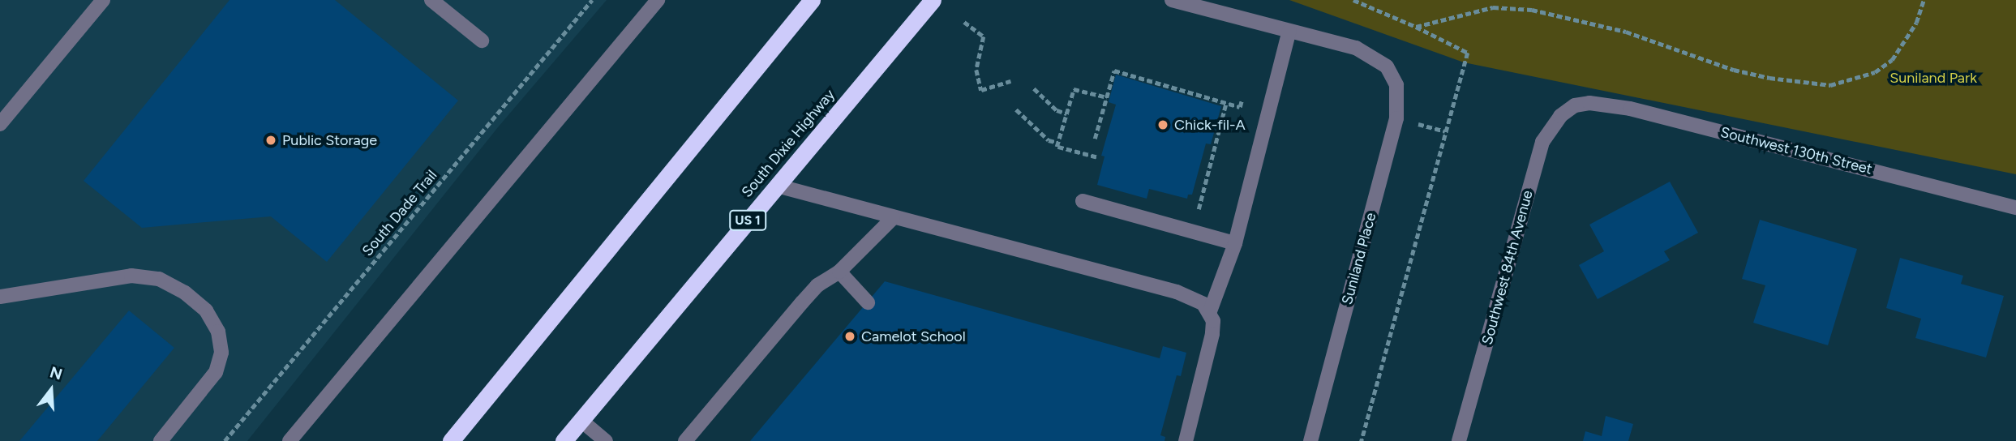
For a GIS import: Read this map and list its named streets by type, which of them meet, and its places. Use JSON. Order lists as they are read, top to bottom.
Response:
{
  "streets": {
    "highway": ["South Dixie Highway", "US 1"],
    "street": ["Southwest 130th Street", "Suniland Place", "Southwest 84th Avenue"],
    "path": ["South Dade Trail"]
  },
  "crossings": [
    ["Southwest 130th Street", "Southwest 84th Avenue"]
  ],
  "parks": ["Suniland Park"],
  "places": ["Chick-fil-A", "Public Storage", "Camelot School"],
  "north": "top"
}
